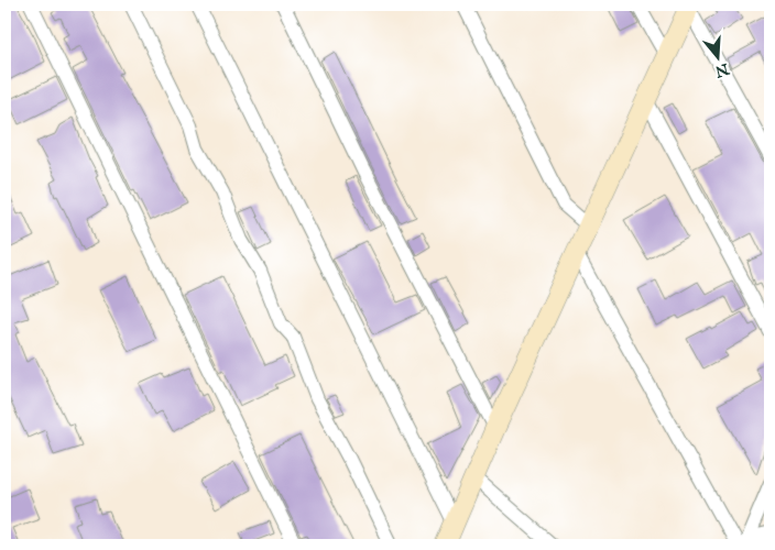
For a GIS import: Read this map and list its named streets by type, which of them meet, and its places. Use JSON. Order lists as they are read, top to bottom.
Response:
{
  "north": "bottom"
}
